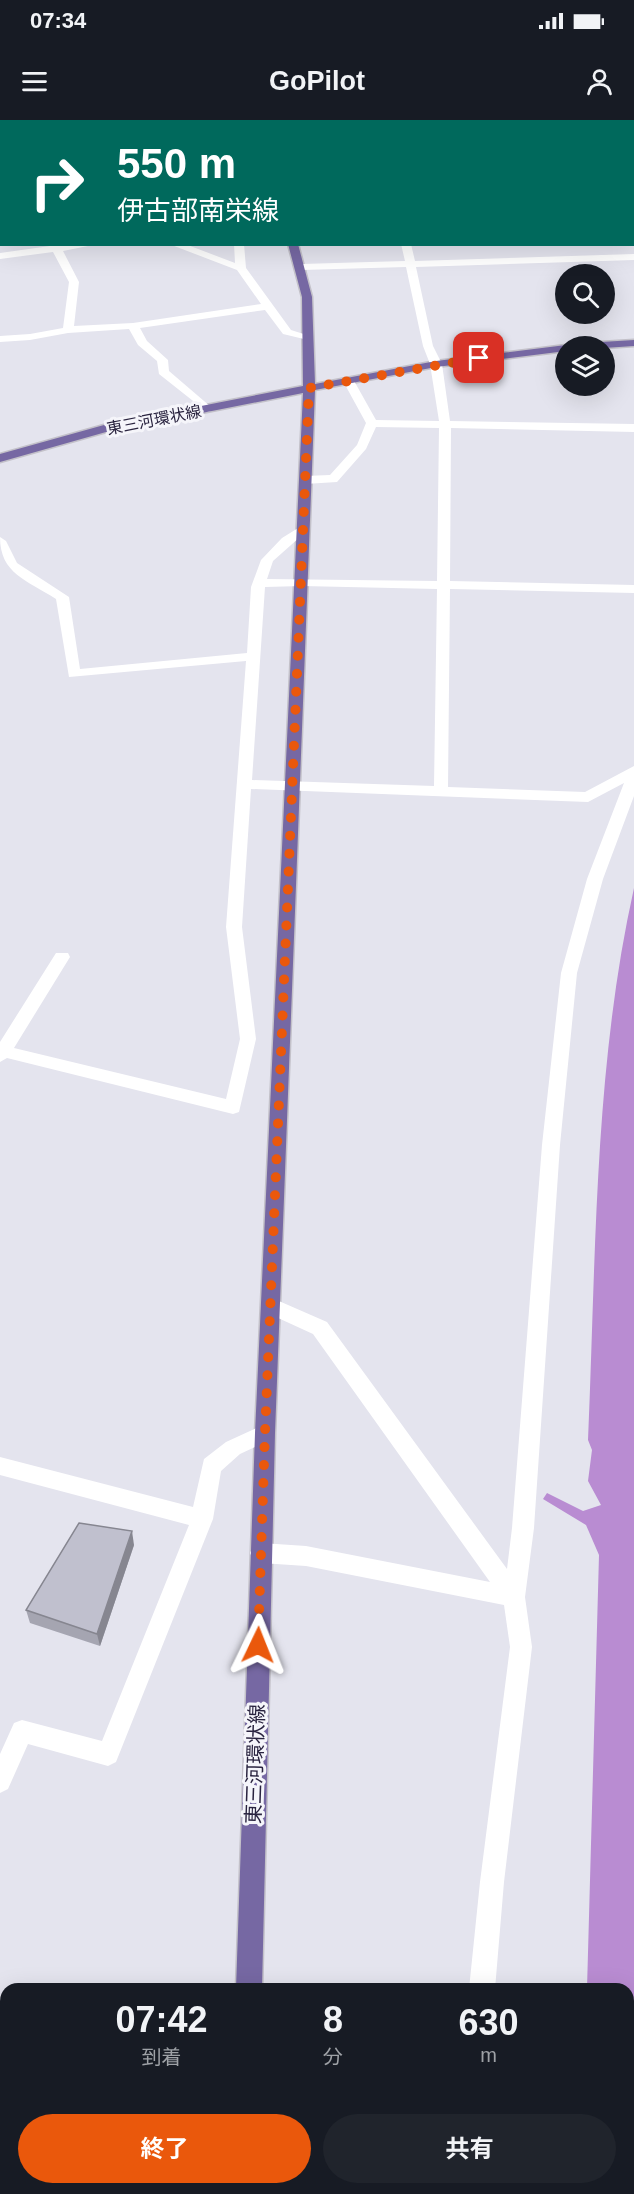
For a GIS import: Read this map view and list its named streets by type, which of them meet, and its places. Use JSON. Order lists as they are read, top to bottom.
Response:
{
  "streets": {
    "main road": ["東三河環状線"]
  },
  "page": {
    "status": "07:34",
    "header": "GoPilot",
    "turn": ["550 m", "伊古部南栄線"],
    "eta": [
      "07:42",
      "到着",
      "8",
      "分",
      "630",
      "m"
    ],
    "buttons": ["終了", "共有"]
  }
}
